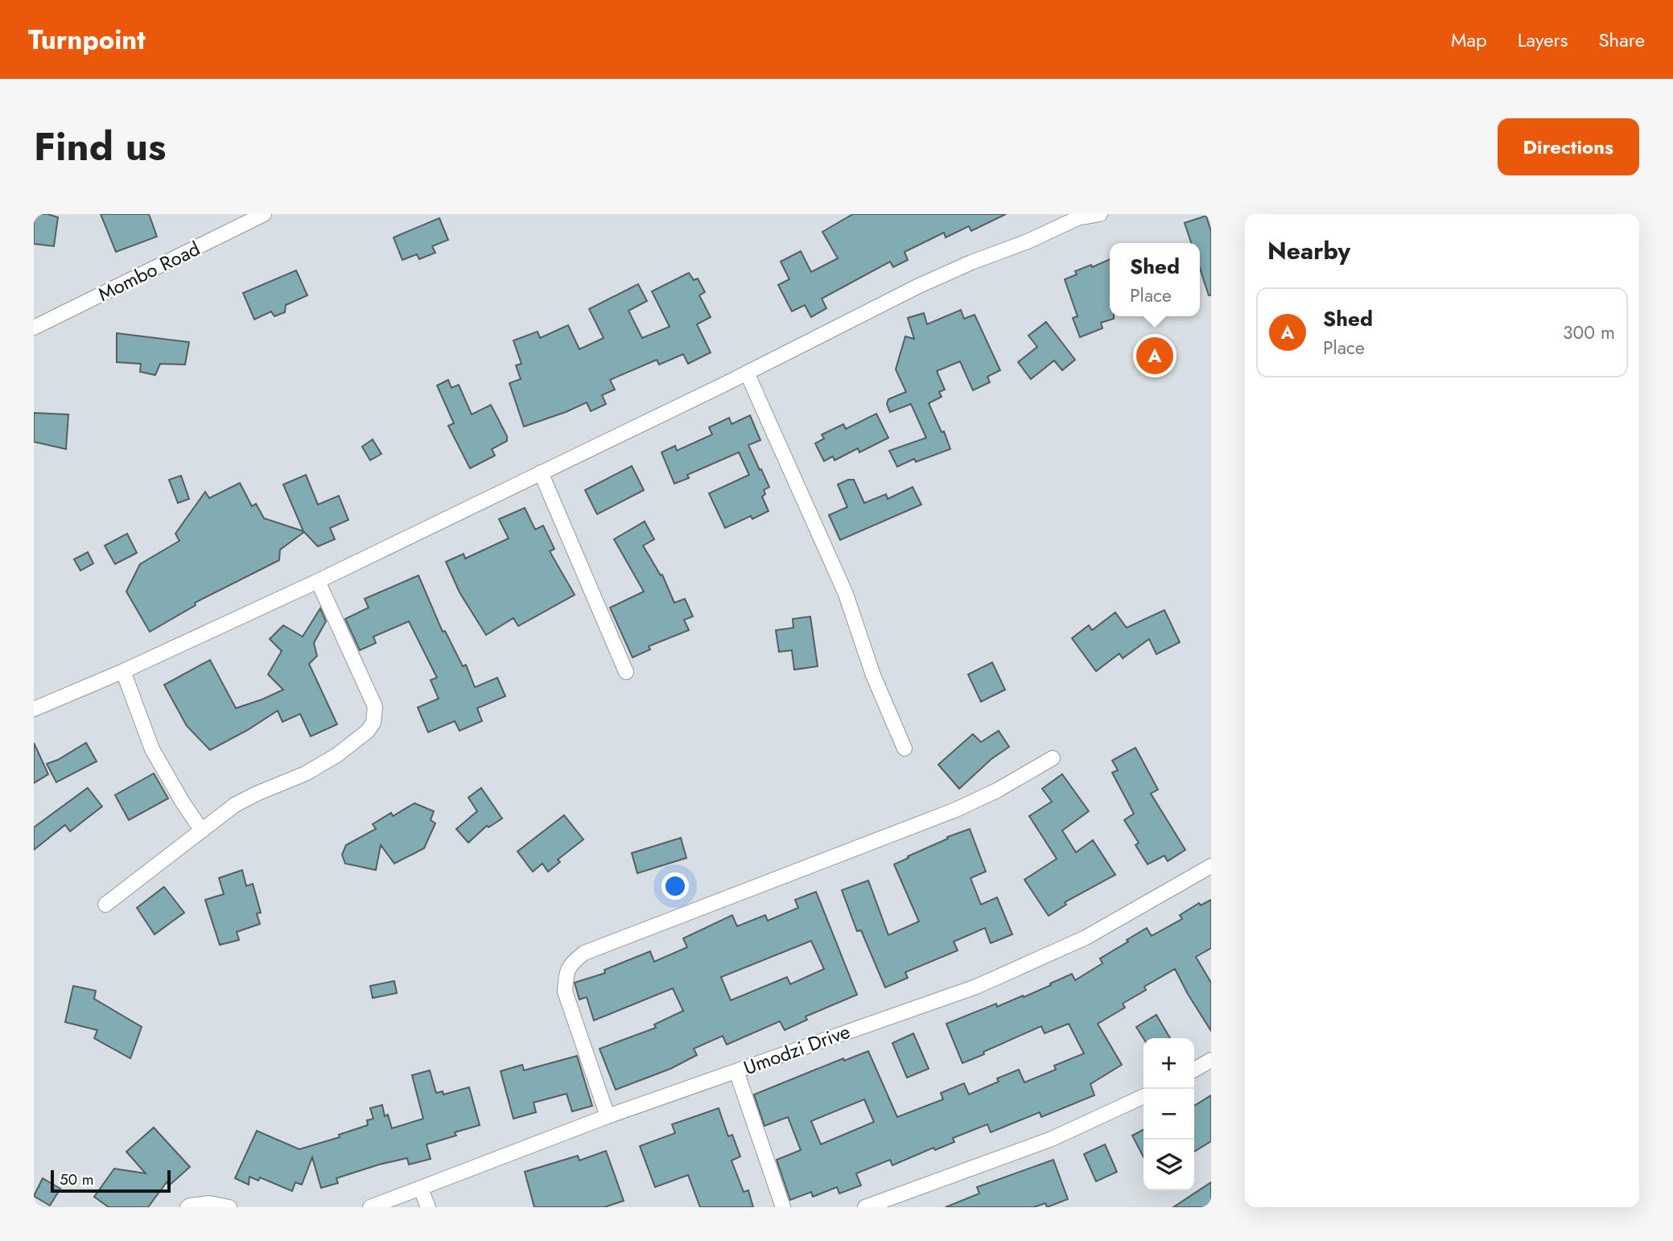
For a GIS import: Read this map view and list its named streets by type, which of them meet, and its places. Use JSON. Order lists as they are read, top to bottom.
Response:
{
  "streets": {
    "street": ["Mombo Road", "Umodzi Drive"]
  },
  "scale_bar": "50 m",
  "page": {
    "header": "Turnpoint",
    "nav": ["Map", "Layers", "Share"],
    "title": "Find us",
    "buttons": "Directions",
    "heading": "Nearby",
    "popup": ["Shed", "Place"],
    "list": [
      {
        "mark": "A",
        "name": "Shed",
        "note": "Place",
        "value": "300 m"
      }
    ],
    "pins": "A",
    "map_buttons": ["+", "−"],
    "scale": "50 m"
  }
}
